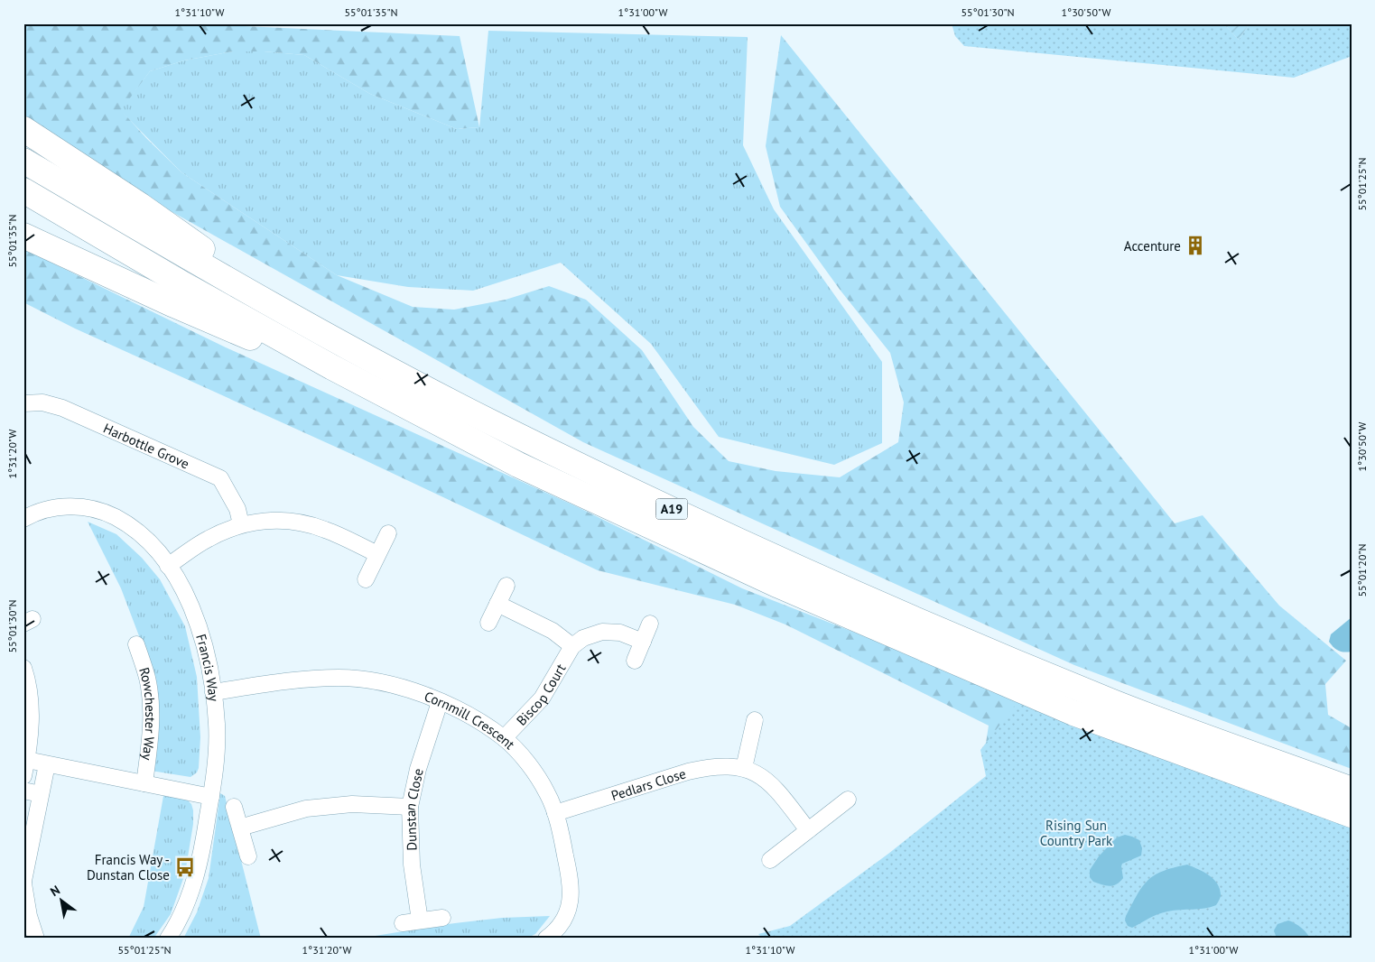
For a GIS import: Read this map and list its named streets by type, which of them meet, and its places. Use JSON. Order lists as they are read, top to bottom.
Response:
{
  "streets": {
    "highway": ["A19"],
    "street": [
      "Harbottle Grove",
      "Francis Way",
      "Biscop Court",
      "Rowchester Way",
      "Cornmill Crescent",
      "Pedlars Close",
      "Dunstan Close"
    ]
  },
  "crossings": [
    ["Francis Way", "Cornmill Crescent"],
    ["Biscop Court", "Cornmill Crescent"],
    ["Cornmill Crescent", "Pedlars Close"],
    ["Cornmill Crescent", "Dunstan Close"]
  ],
  "parks": ["Rising Sun Country Park"],
  "places": {
    "building": ["Accenture"],
    "bus stop": ["Francis Way - Dunstan Close"]
  },
  "north": "top left",
  "coordinates": [
    "1°31'10\"W",
    "55°01'35\"N",
    "1°31'00\"W",
    "55°01'30\"N",
    "1°30'50\"W",
    "55°01'25\"N",
    "1°31'20\"W",
    "55°01'20\"N"
  ]
}
